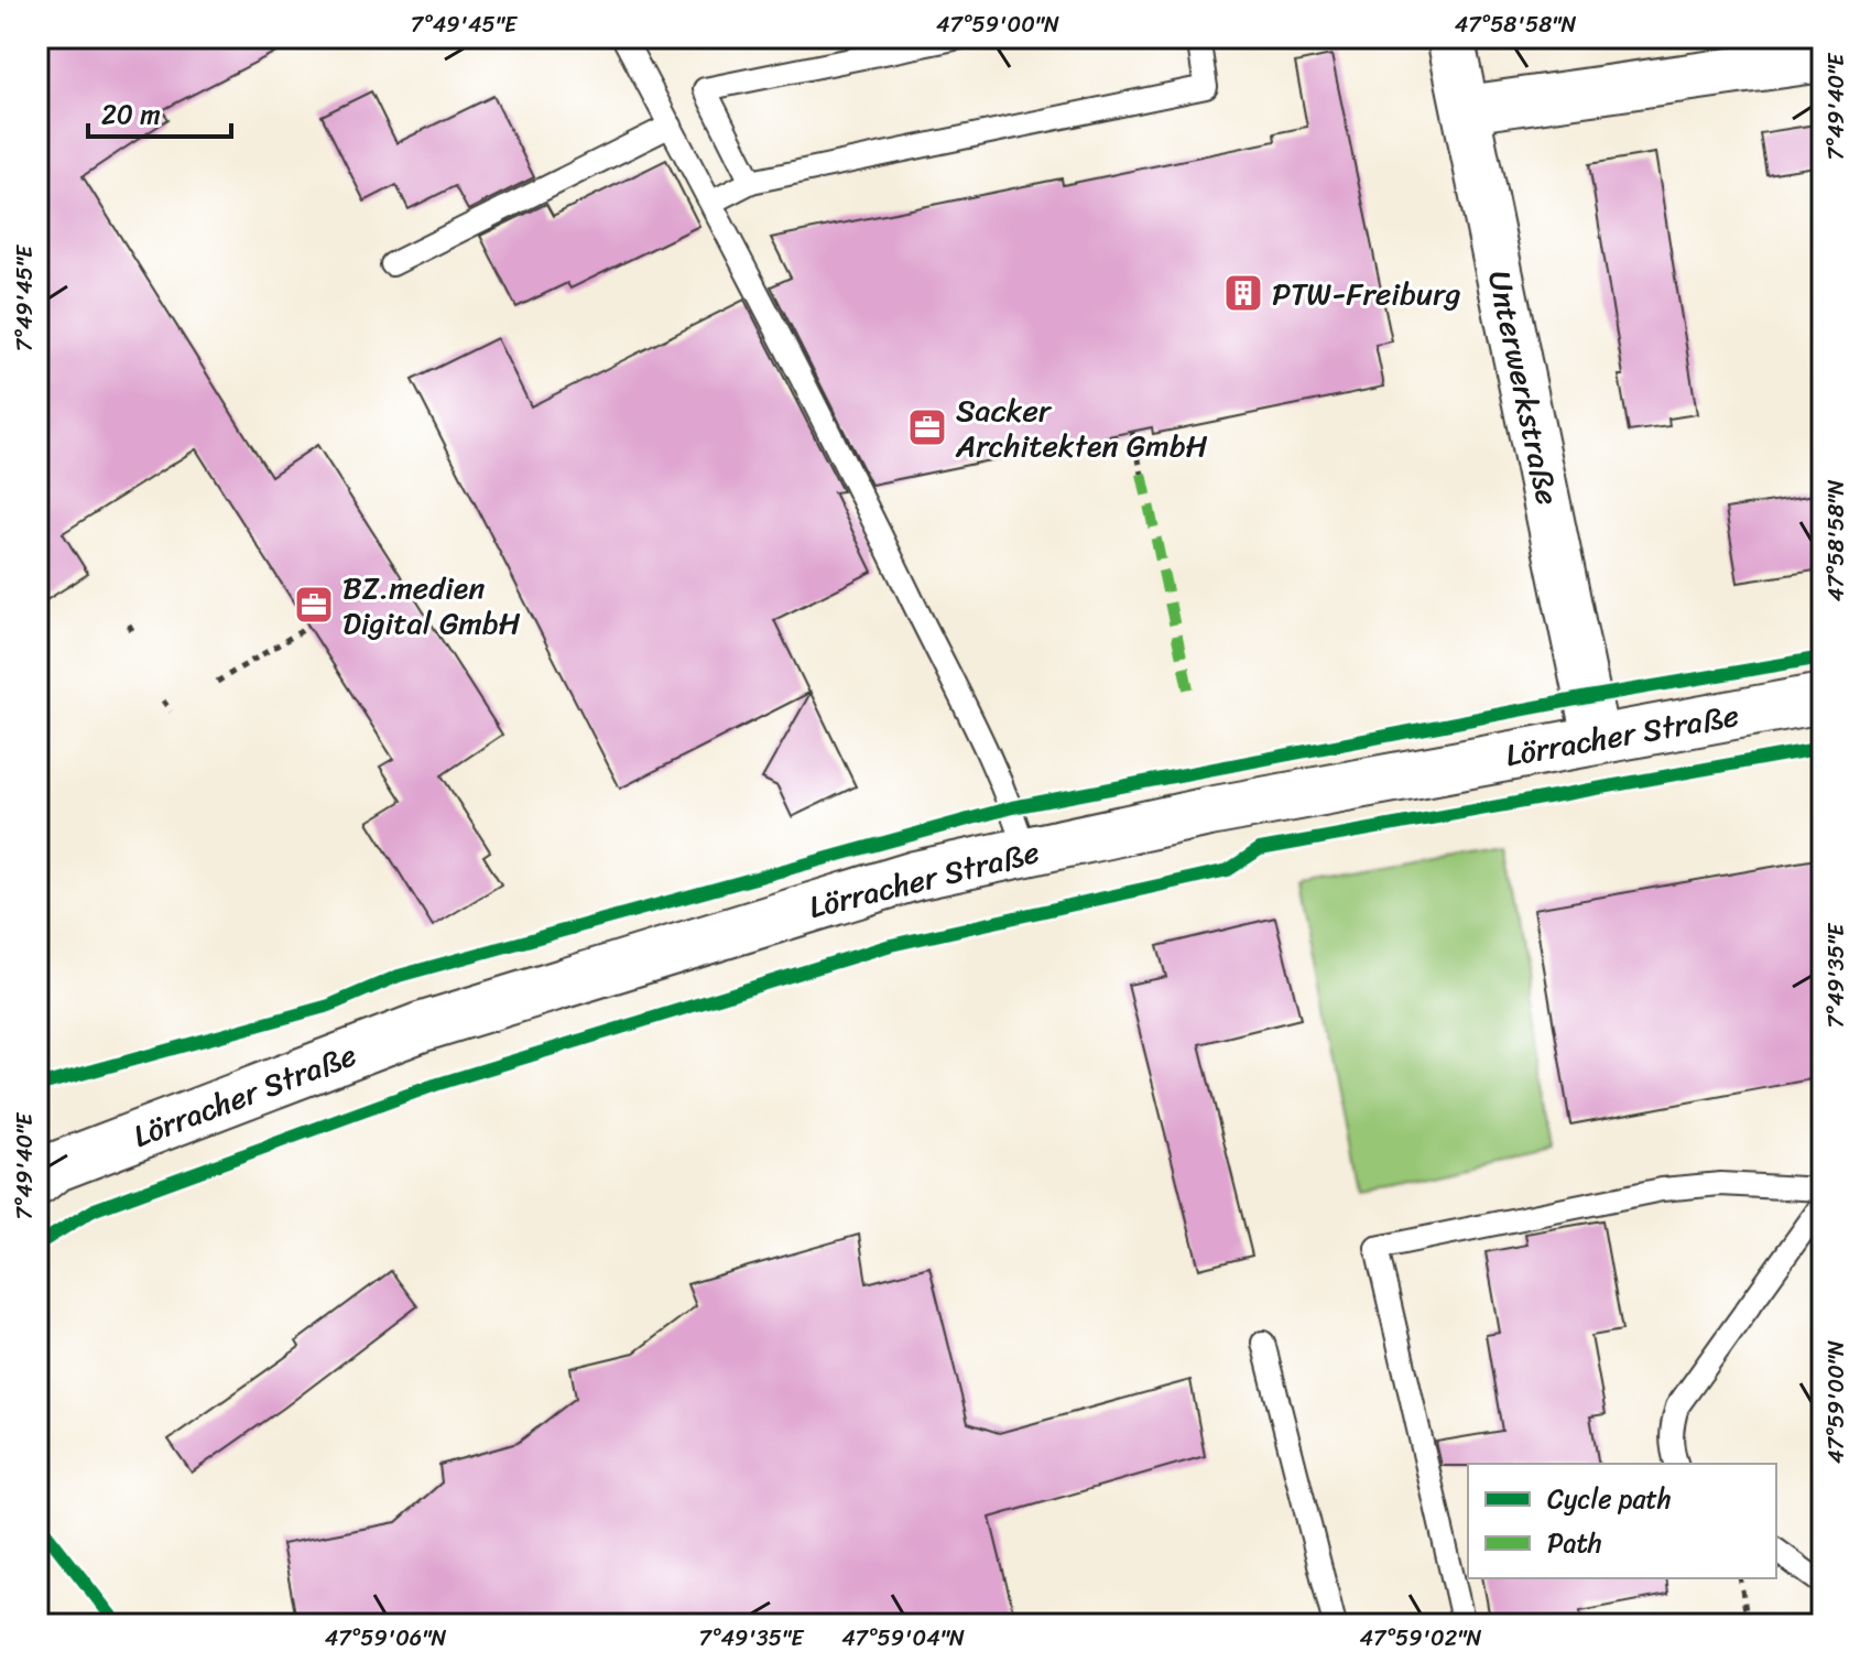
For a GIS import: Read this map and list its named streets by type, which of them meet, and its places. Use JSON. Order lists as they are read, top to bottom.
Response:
{
  "streets": {
    "street": ["Unterwerkstraße", "Lörracher Straße"]
  },
  "crossings": [
    ["Unterwerkstraße", "Lörracher Straße"]
  ],
  "places": {
    "building": ["PTW-Freiburg"],
    "office": ["Sacker Architekten GmbH", "BZ.medien Digital GmbH"]
  },
  "legend": ["Cycle path", "Path"],
  "scale_bar": "20 m",
  "coordinates": [
    "7°49'45\"E",
    "47°59'00\"N",
    "47°58'58\"N",
    "7°49'40\"E",
    "7°49'35\"E",
    "47°59'06\"N",
    "47°59'04\"N",
    "47°59'02\"N"
  ]
}
